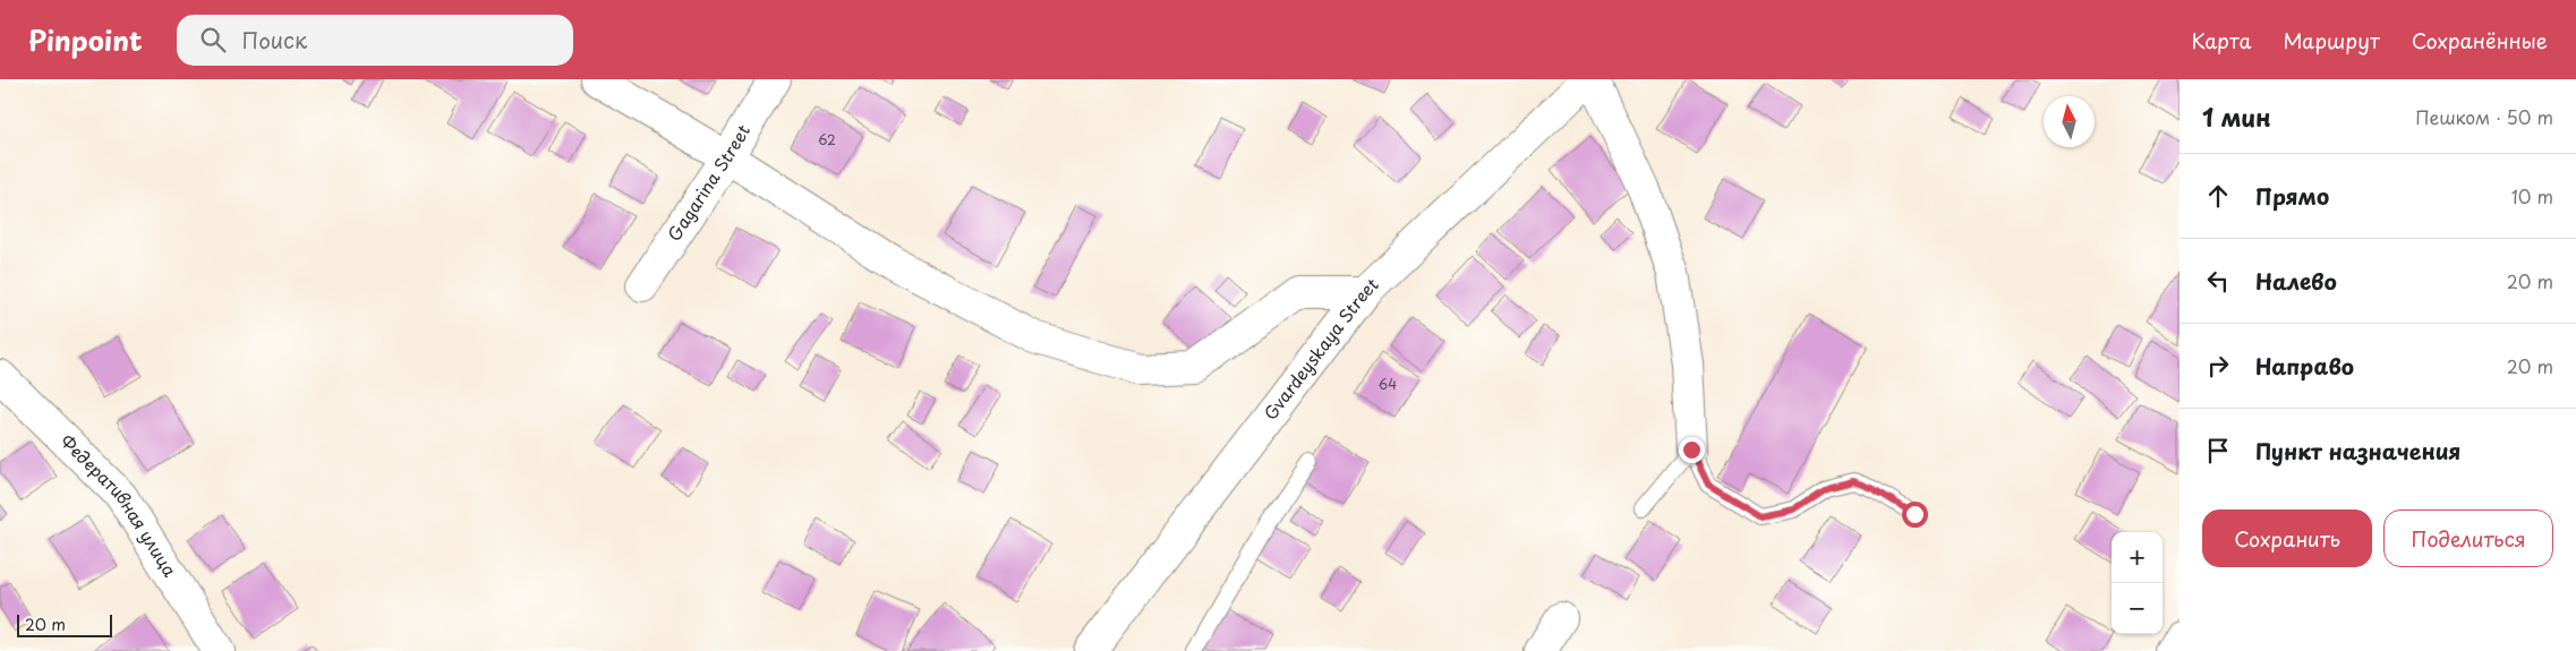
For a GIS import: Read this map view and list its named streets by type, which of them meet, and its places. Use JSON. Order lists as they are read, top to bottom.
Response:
{
  "streets": {
    "street": ["Gagarina Street", "Gvardeyskaya Street", "Федеративная улица"]
  },
  "house_numbers": ["62", "64"],
  "scale_bar": "20 m",
  "north": "top",
  "page": {
    "header": "Pinpoint",
    "search": "Поиск",
    "nav": ["Карта", "Маршрут", "Сохранённые"],
    "heading": ["1 мин", "Пешком · 50 m"],
    "list": [
      ["Прямо", "10 m"],
      ["Налево", "20 m"],
      ["Направо", "20 m"],
      "Пункт назначения"
    ],
    "buttons": ["Сохранить", "Поделиться"],
    "map_buttons": ["+", "−"],
    "scale": "20 m"
  }
}
